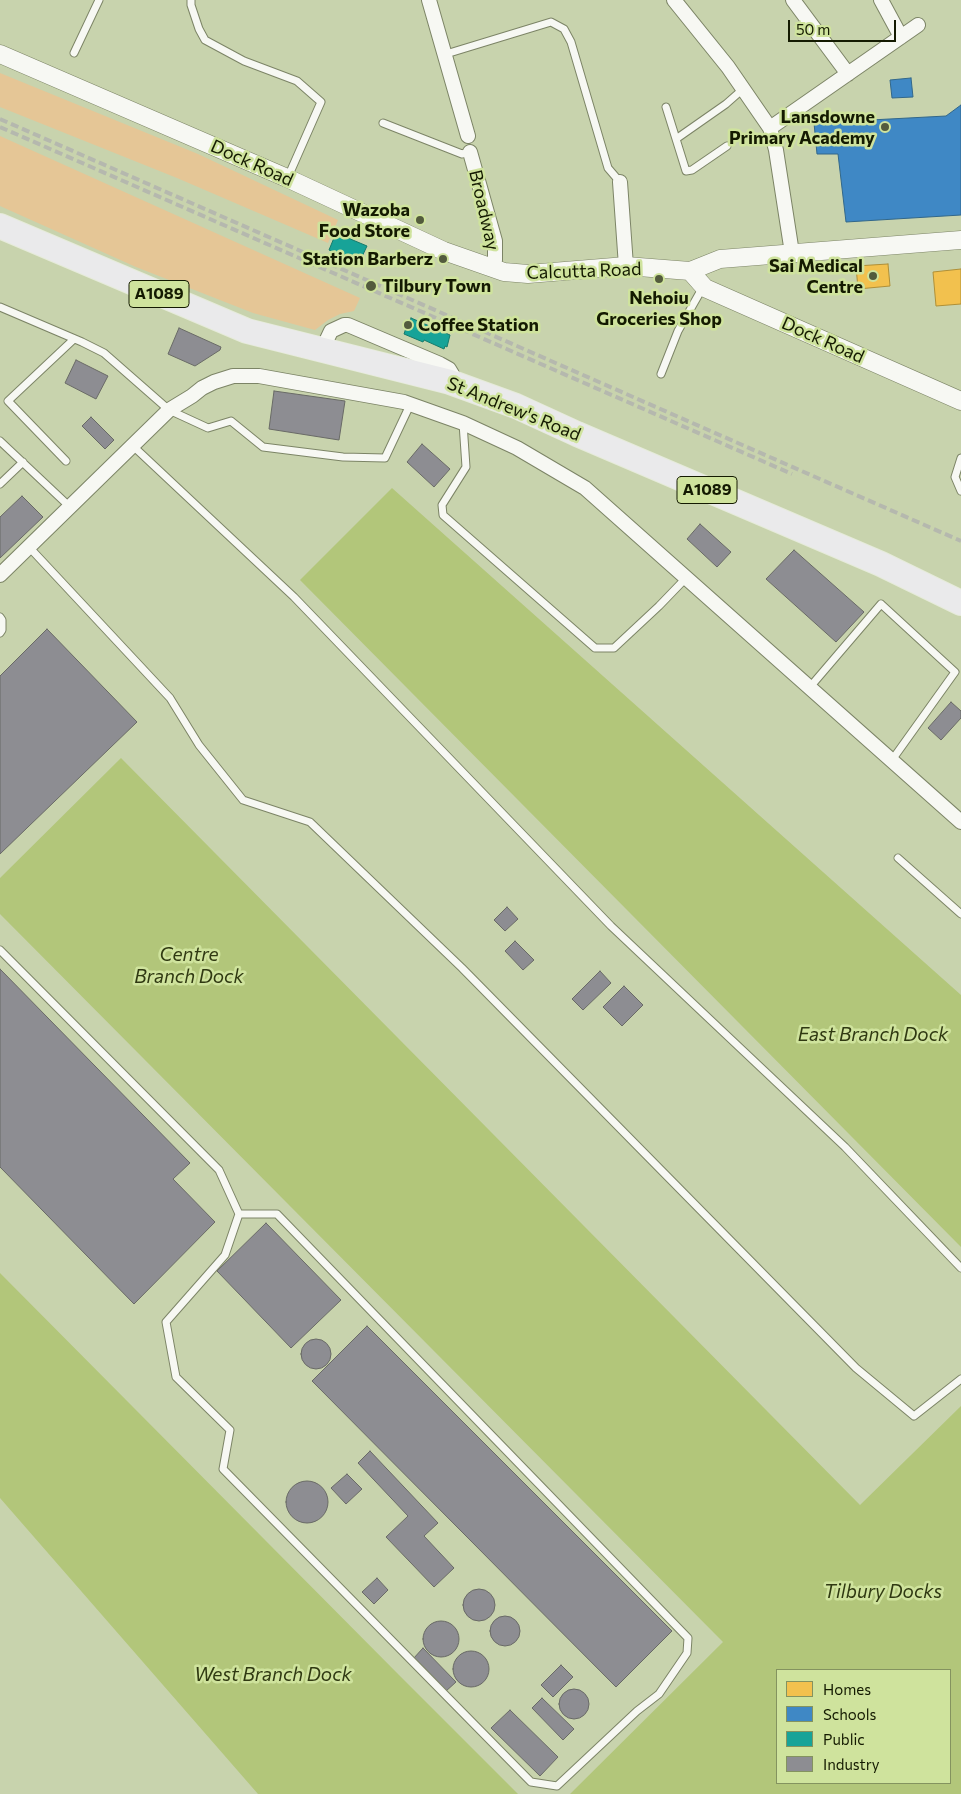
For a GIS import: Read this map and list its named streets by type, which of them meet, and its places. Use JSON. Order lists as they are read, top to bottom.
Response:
{
  "streets": {
    "highway": ["A1089", "St Andrew's Road"],
    "street": ["Dock Road", "Broadway", "Calcutta Road"]
  },
  "crossings": [
    ["Dock Road", "Broadway"],
    ["Dock Road", "Calcutta Road"],
    ["Broadway", "Calcutta Road"]
  ],
  "water": [
    "Centre Branch Dock",
    "East Branch Dock",
    "Tilbury Docks",
    "West Branch Dock"
  ],
  "places": [
    "Lansdowne Primary Academy",
    "Wazoba Food Store",
    "Station Barberz",
    "Sai Medical Centre",
    "Nehoiu Groceries Shop",
    "Tilbury Town",
    "Coffee Station"
  ],
  "legend": [
    "Homes",
    "Schools",
    "Public",
    "Industry"
  ],
  "scale_bar": "50 m"
}
